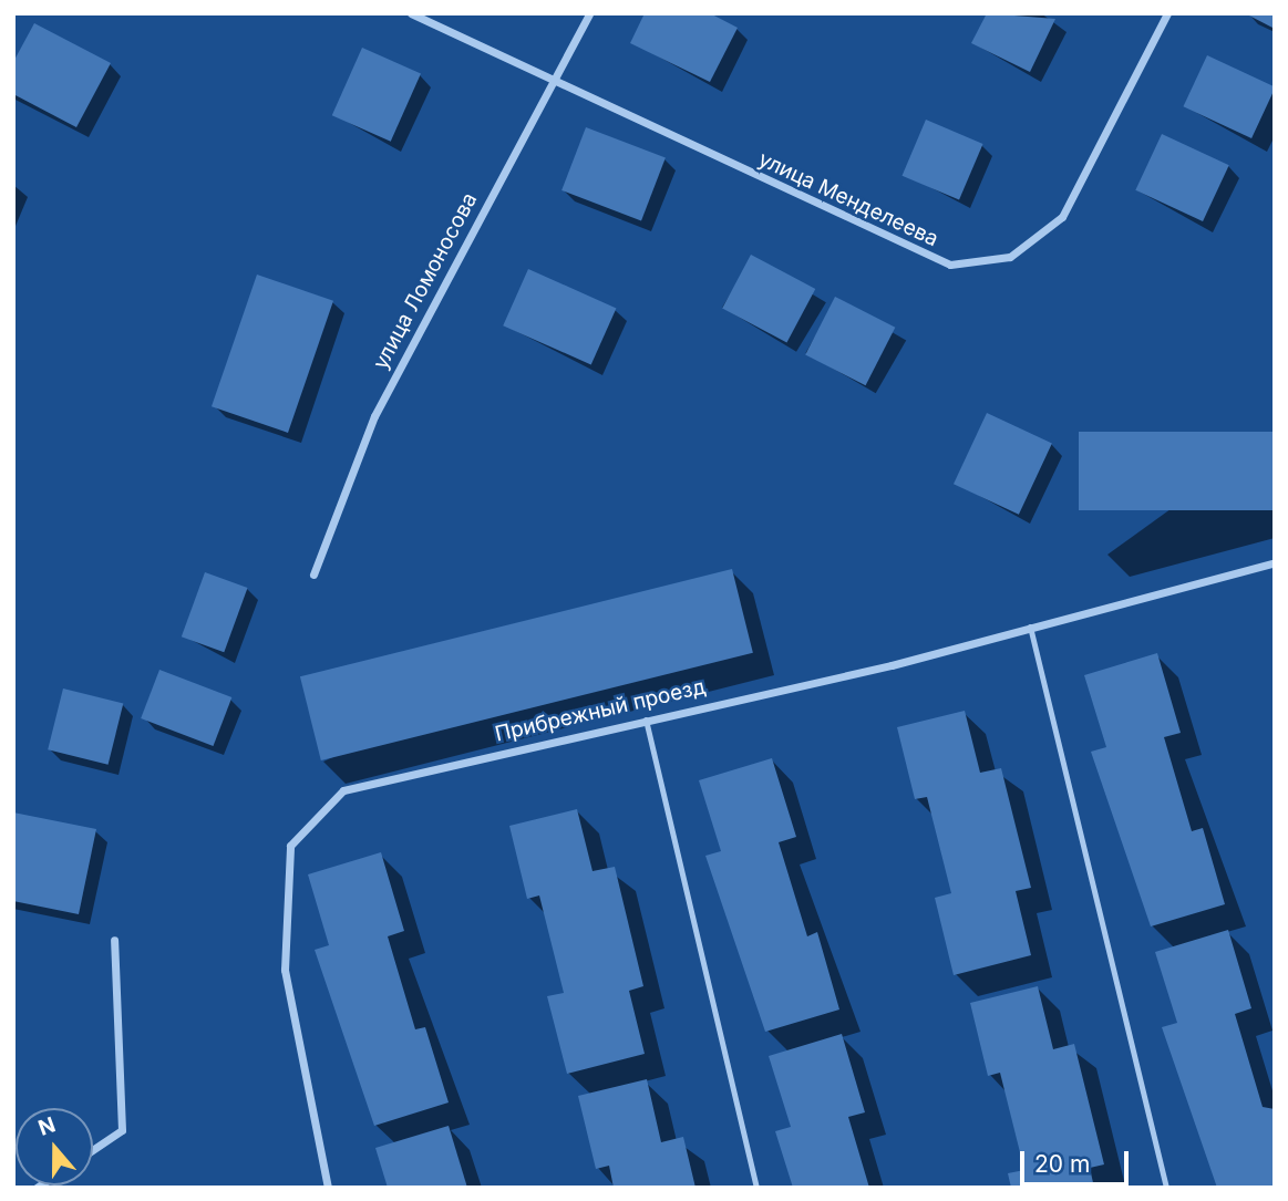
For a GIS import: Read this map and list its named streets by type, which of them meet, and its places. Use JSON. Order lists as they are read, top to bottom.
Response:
{
  "streets": {
    "street": ["улица Менделеева", "улица Ломоносова", "Прибрежный проезд"]
  },
  "crossings": [
    ["улица Менделеева", "улица Ломоносова"]
  ],
  "scale_bar": "20 m",
  "north": "top"
}
